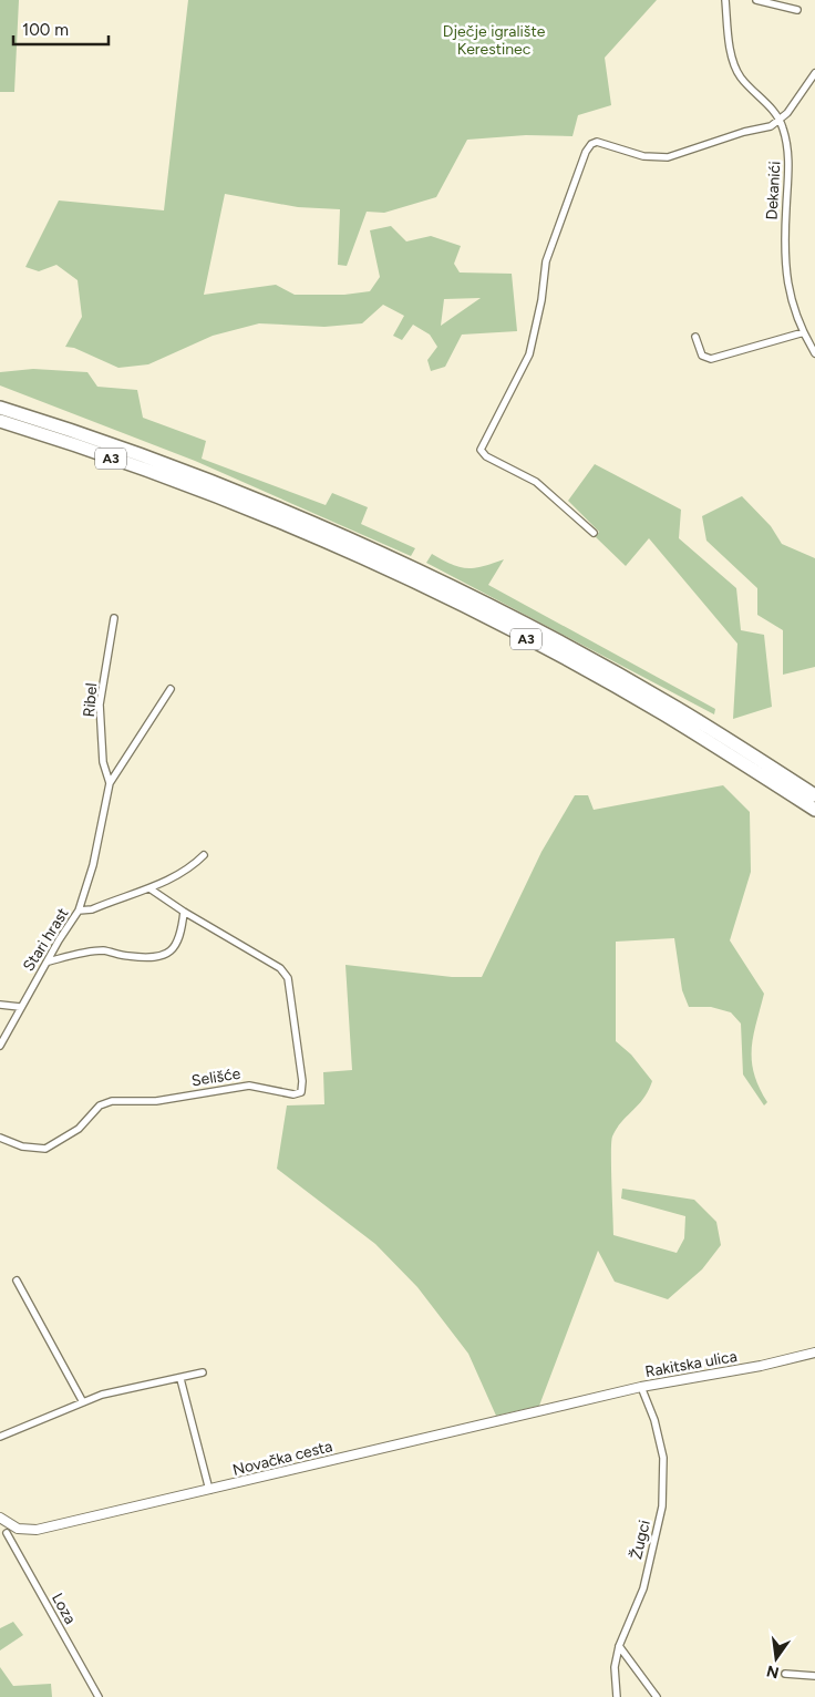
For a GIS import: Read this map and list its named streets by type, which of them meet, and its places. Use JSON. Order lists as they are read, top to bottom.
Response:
{
  "streets": {
    "highway": ["A3"],
    "street": [
      "Dekanići",
      "Ribel",
      "Stari hrast",
      "Selišće",
      "Rakitska ulica",
      "Novačka cesta",
      "Žugci",
      "Loza"
    ]
  },
  "crossings": [
    ["Ribel", "Stari hrast"],
    ["Rakitska ulica", "Novačka cesta"],
    ["Rakitska ulica", "Žugci"],
    ["Novačka cesta", "Loza"]
  ],
  "parks": ["Dječje igralište Kerestinec"],
  "scale_bar": "100 m",
  "north": "bottom"
}
